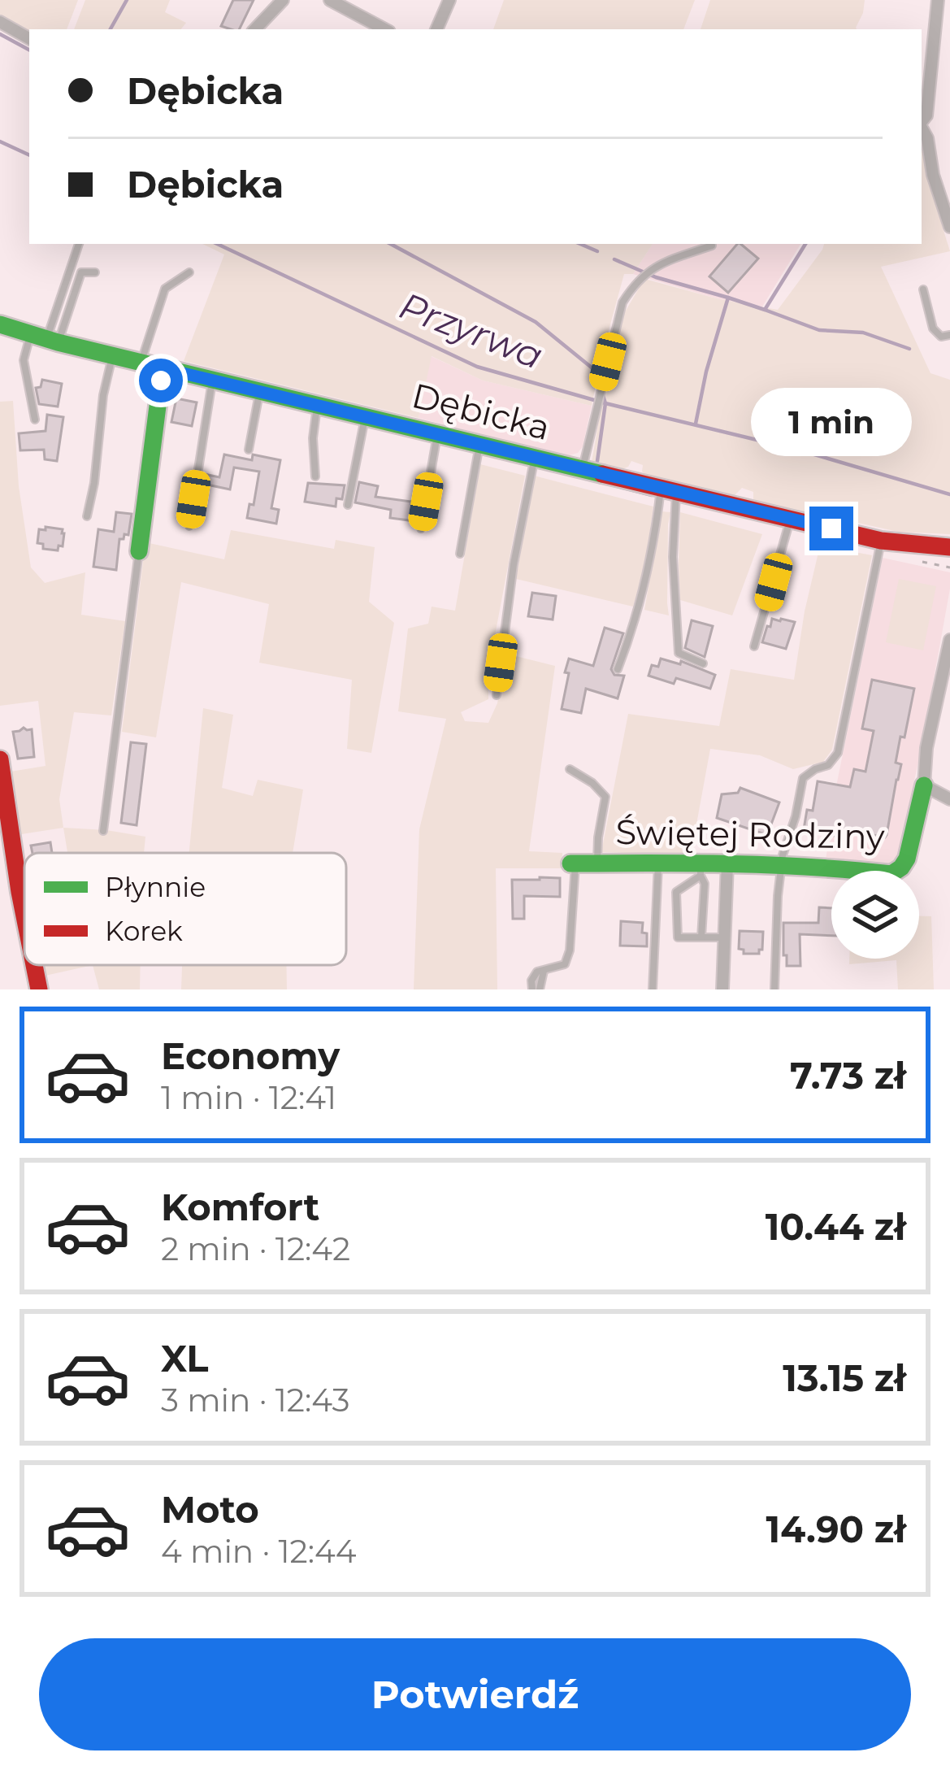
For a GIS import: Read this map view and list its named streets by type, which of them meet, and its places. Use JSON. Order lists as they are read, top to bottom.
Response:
{
  "streets": {
    "street": ["Dębicka", "Świętej Rodziny"]
  },
  "water": ["Przyrwa"],
  "legend": ["Płynnie", "Korek"],
  "page": {
    "banner": ["Dębicka", "Dębicka"],
    "bubble": "1 min",
    "list": [
      {
        "name": "Economy",
        "note": "1 min · 12:41",
        "value": "7.73 zł"
      },
      {
        "name": "Komfort",
        "note": "2 min · 12:42",
        "value": "10.44 zł"
      },
      {
        "name": "XL",
        "note": "3 min · 12:43",
        "value": "13.15 zł"
      },
      {
        "name": "Moto",
        "note": "4 min · 12:44",
        "value": "14.90 zł"
      }
    ],
    "buttons": "Potwierdź"
  }
}
